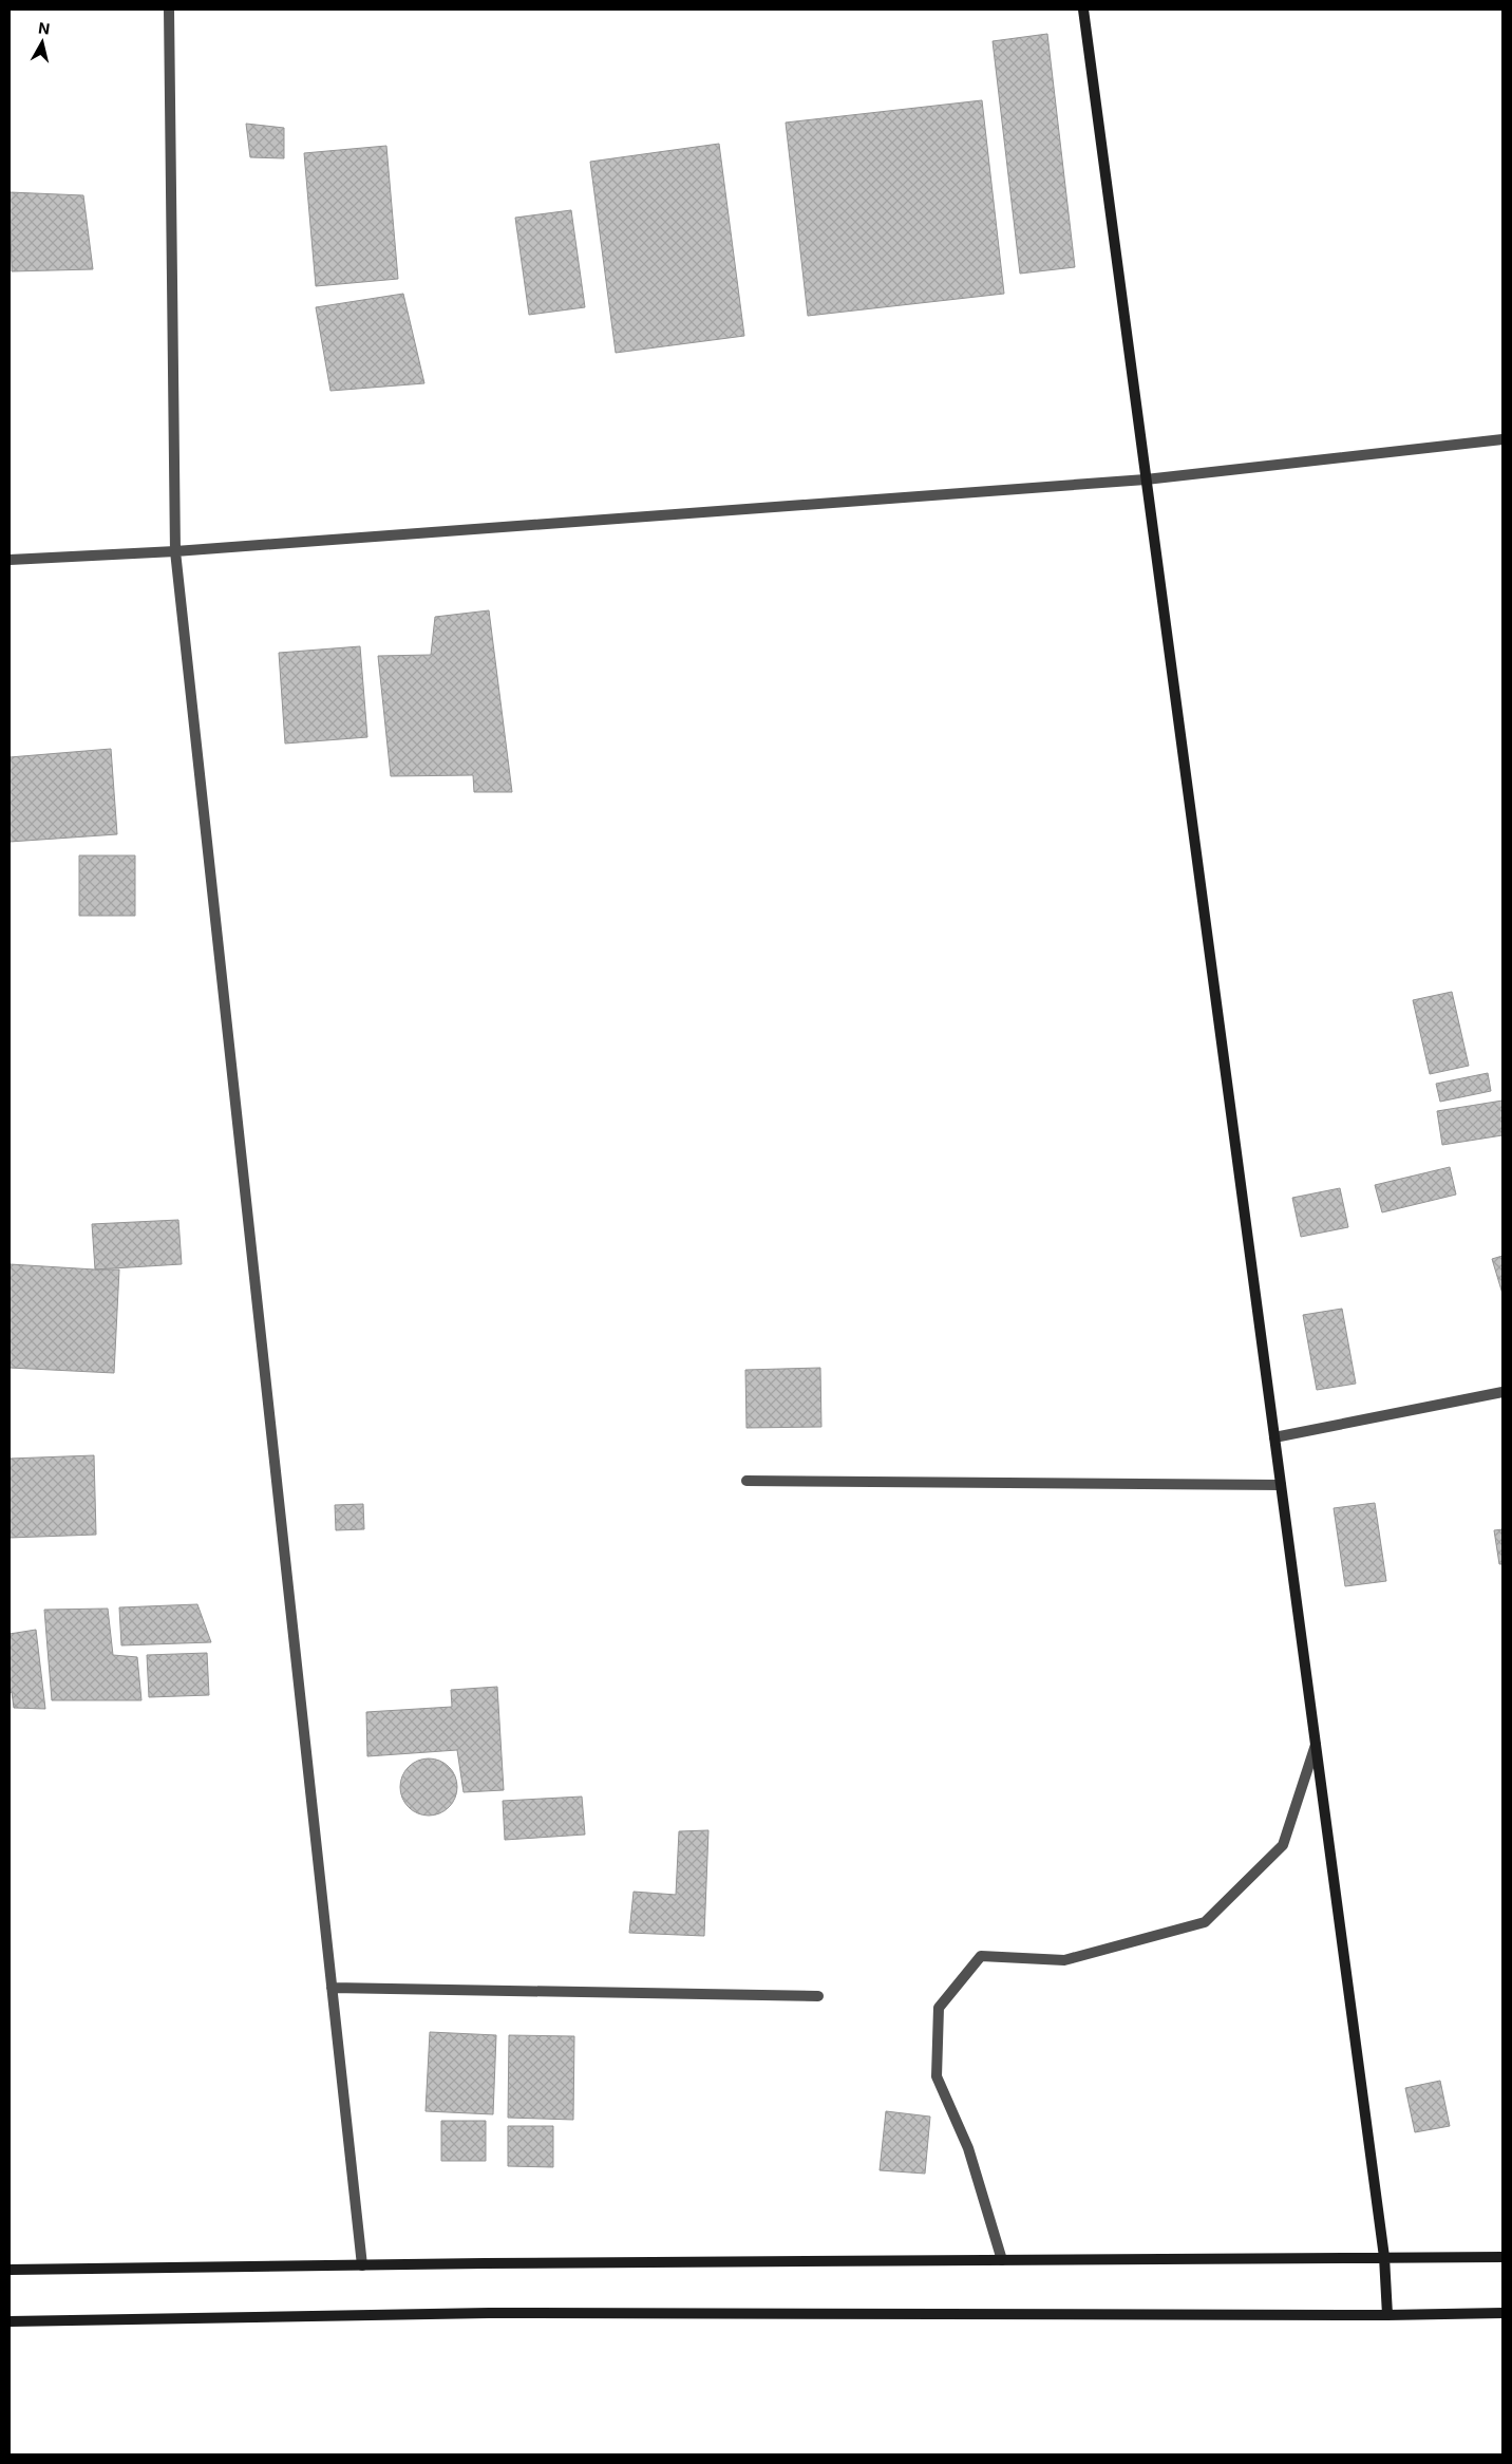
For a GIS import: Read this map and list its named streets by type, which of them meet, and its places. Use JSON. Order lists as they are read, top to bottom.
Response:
{
  "north": "top"
}
